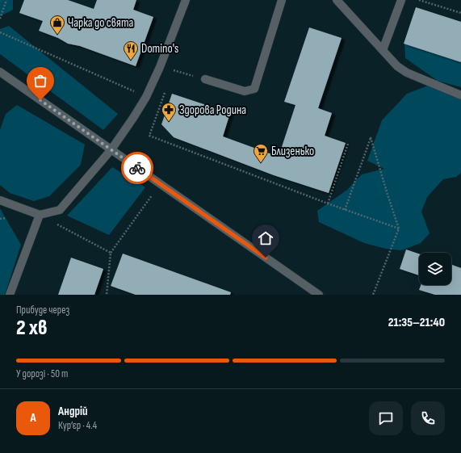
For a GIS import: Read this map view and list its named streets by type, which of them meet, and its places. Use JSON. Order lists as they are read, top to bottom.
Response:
{
  "places": {
    "shop": ["Чарка до свята"],
    "restaurant": ["Domino's"],
    "pharmacy": ["Здорова Родина"],
    "supermarket": ["Близенько"]
  },
  "page": {
    "heading": ["2 хв", "Прибуде через", "21:35–21:40"],
    "panel": ["Андрій", "Кур’єр · 4.4"],
    "bar": "У дорозі · 50 m",
    "round": "А"
  }
}
